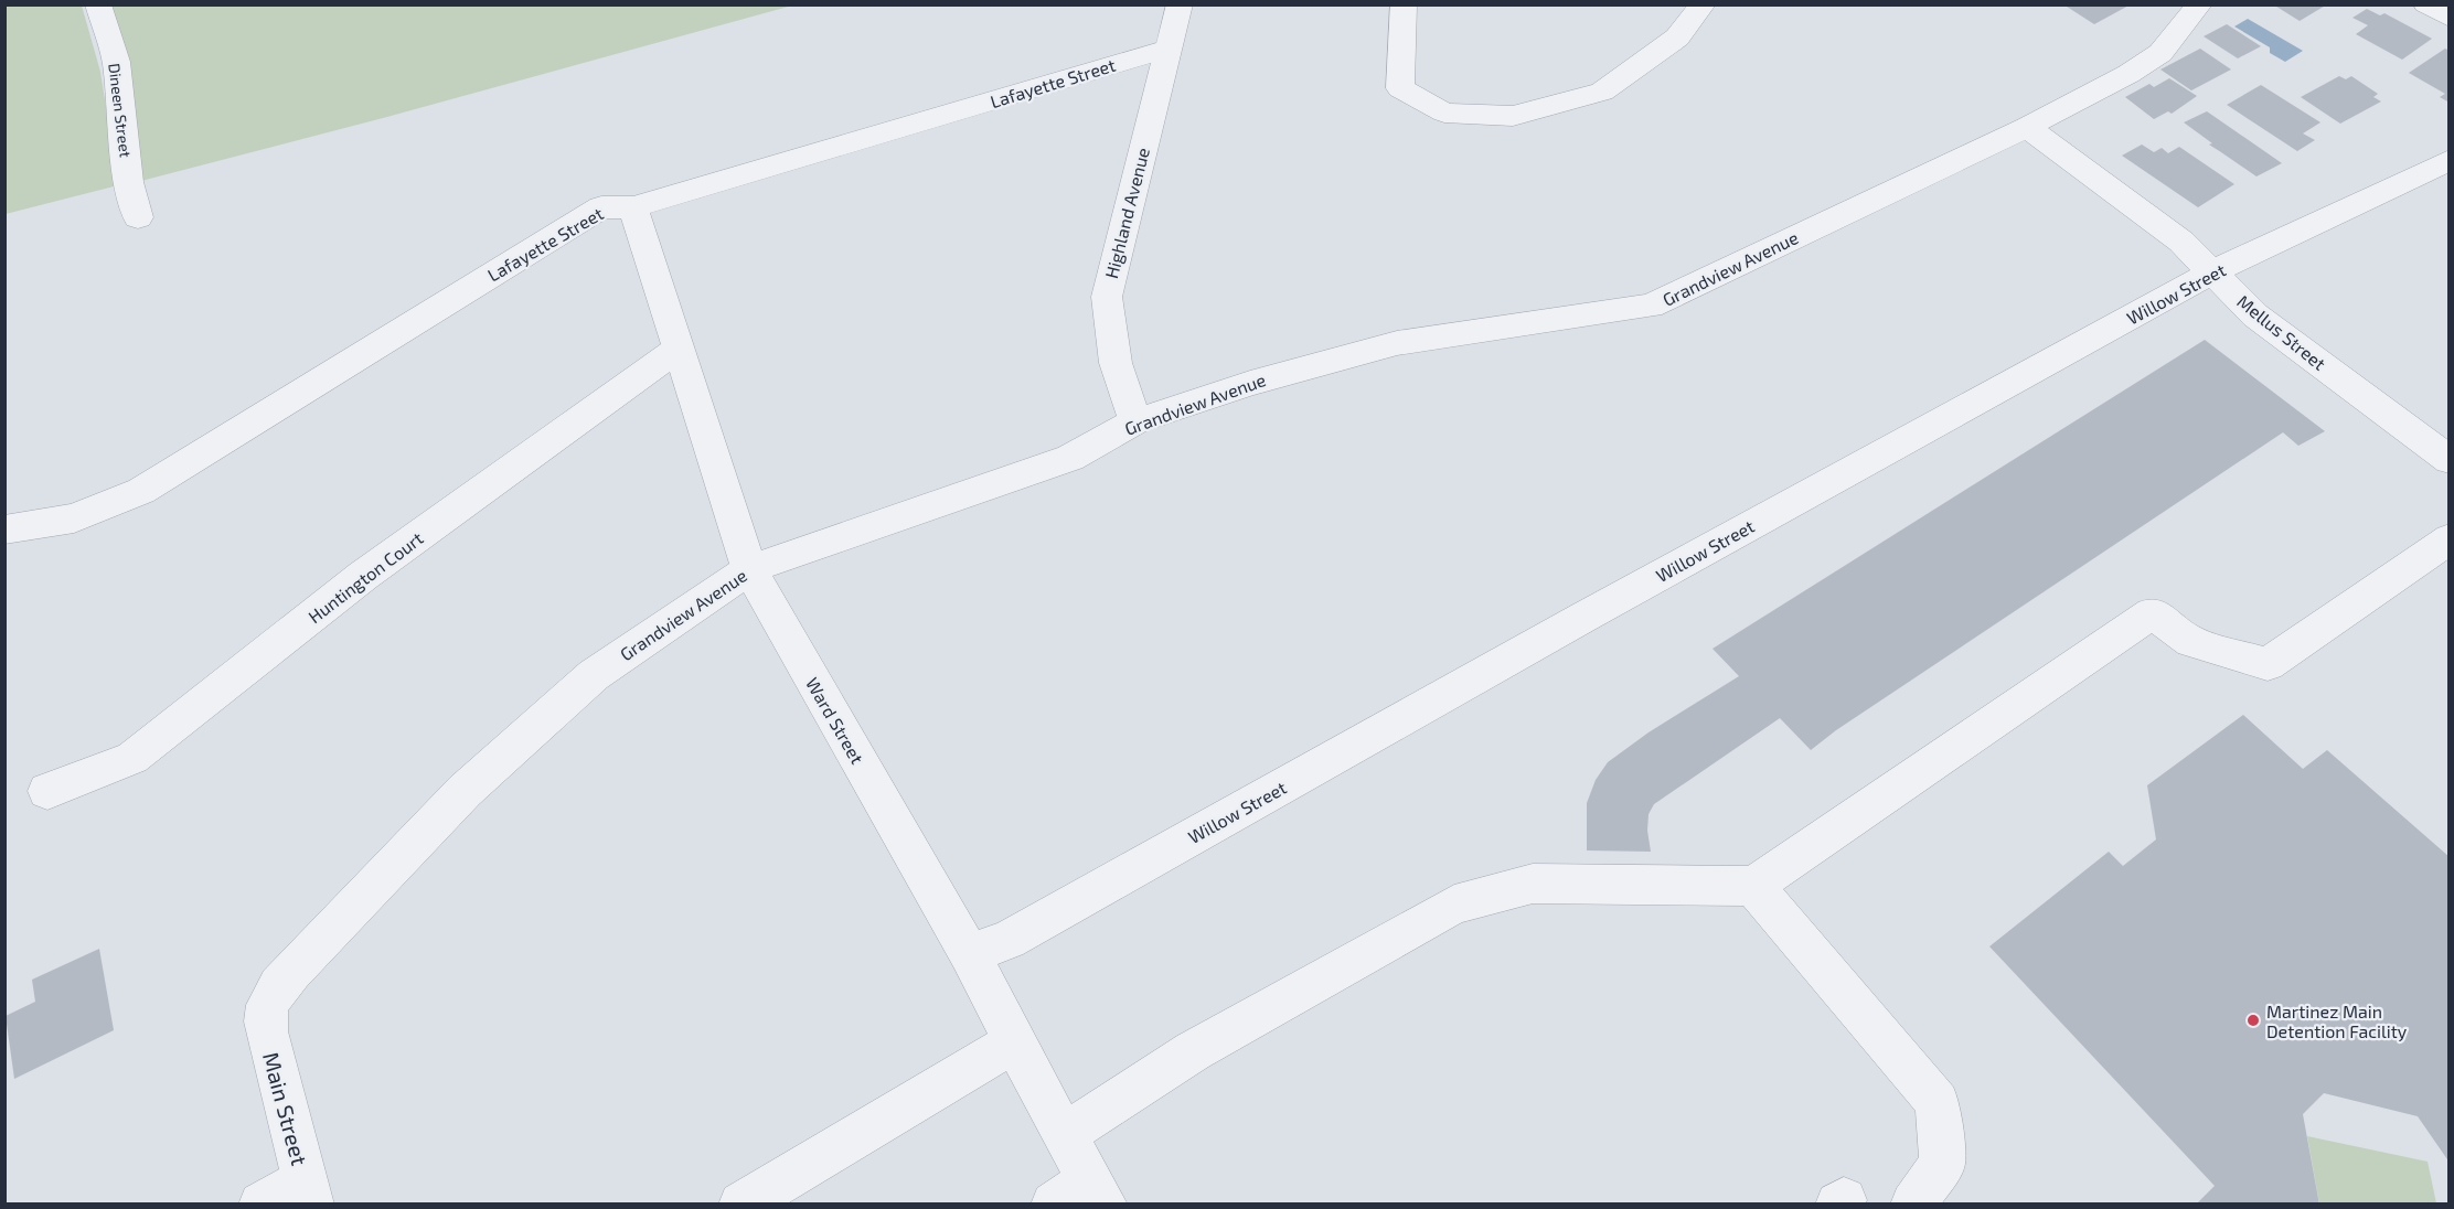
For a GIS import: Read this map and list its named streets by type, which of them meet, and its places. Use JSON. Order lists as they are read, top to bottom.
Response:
{
  "streets": {
    "street": [
      "Lafayette Street",
      "Dineen Street",
      "Highland Avenue",
      "Grandview Avenue",
      "Willow Street",
      "Mellus Street",
      "Huntington Court",
      "Ward Street",
      "Main Street"
    ]
  },
  "crossings": [
    ["Lafayette Street", "Highland Avenue"],
    ["Lafayette Street", "Ward Street"],
    ["Highland Avenue", "Grandview Avenue"],
    ["Grandview Avenue", "Mellus Street"],
    ["Grandview Avenue", "Ward Street"],
    ["Grandview Avenue", "Main Street"],
    ["Willow Street", "Mellus Street"],
    ["Willow Street", "Ward Street"],
    ["Huntington Court", "Ward Street"]
  ],
  "places": ["Martinez Main Detention Facility"]
}
